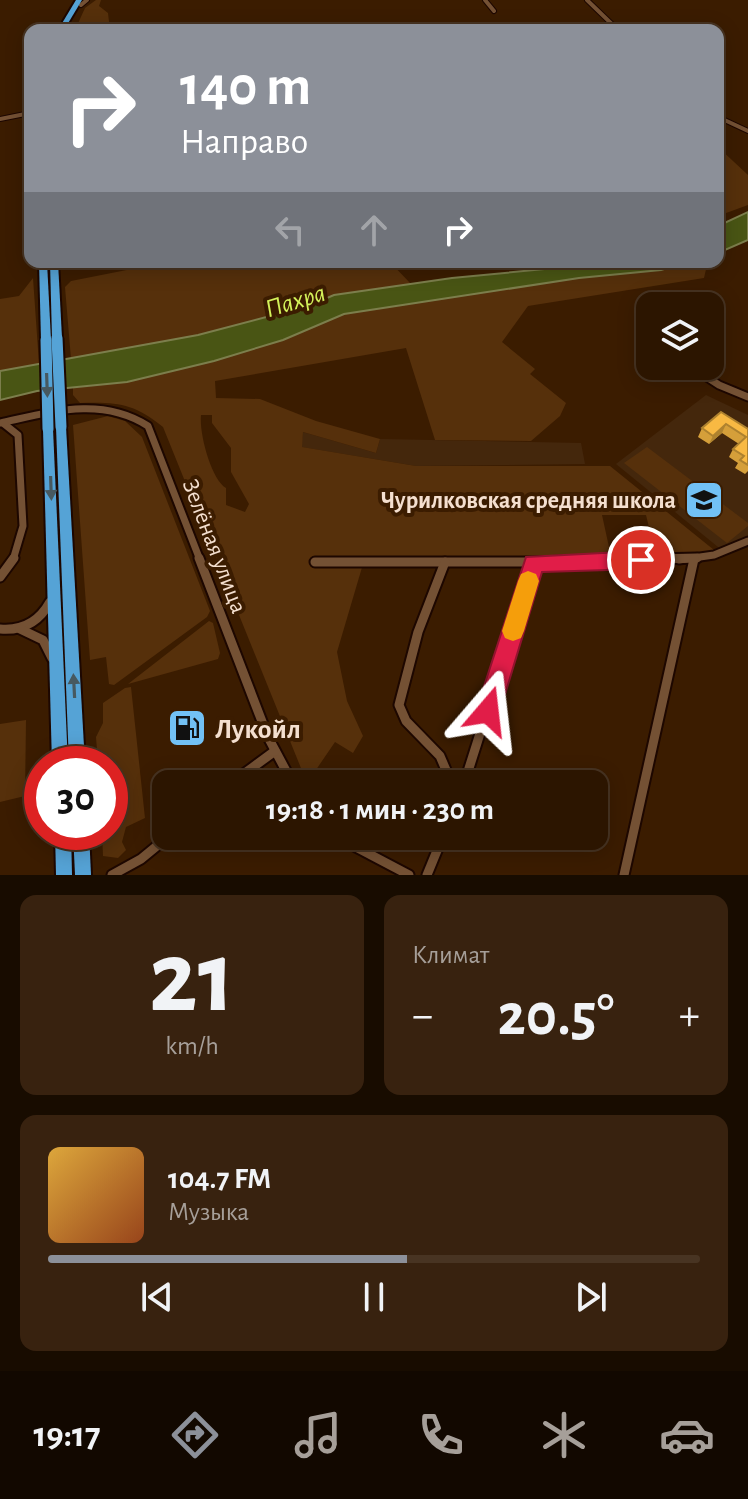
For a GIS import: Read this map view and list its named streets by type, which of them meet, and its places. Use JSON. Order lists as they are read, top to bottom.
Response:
{
  "streets": {
    "street": ["Зелёная улица"]
  },
  "water": ["Пахра"],
  "places": {
    "school or university": ["Чурилковская средняя школа"],
    "fuel station": ["Лукойл"]
  },
  "page": {
    "turn": ["140 m", "Направо"],
    "limit": "30",
    "trip": "19:18 · 1 мин · 230 m",
    "tile": [
      ["21", "km/h"],
      "Климат"
    ],
    "heat": ["−", "20.5°", "+"],
    "song": ["104.7 FM", "Музыка"],
    "tabs": "19:17"
  }
}
